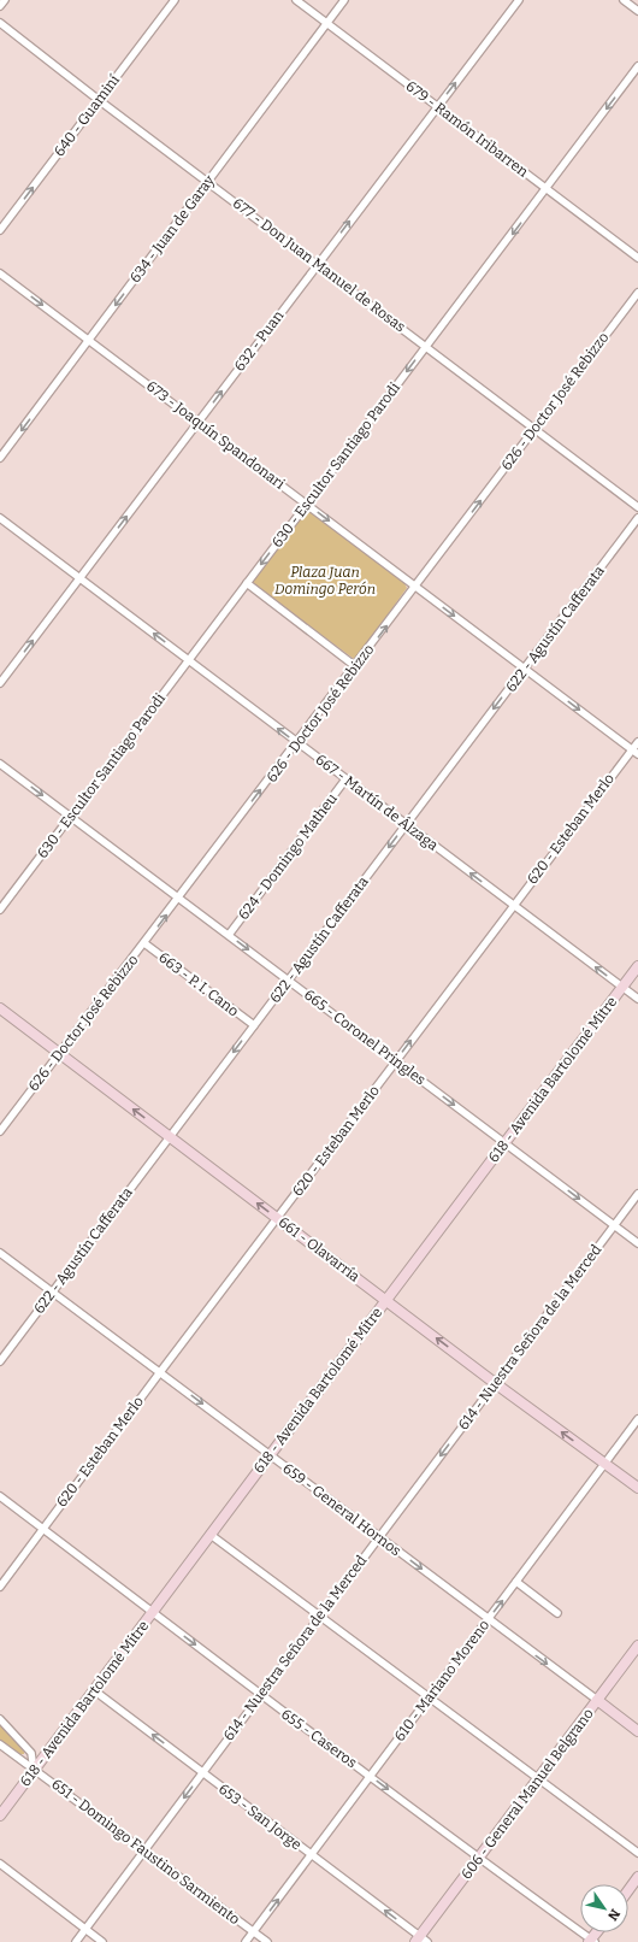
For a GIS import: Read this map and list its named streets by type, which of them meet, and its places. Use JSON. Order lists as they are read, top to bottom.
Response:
{
  "streets": {
    "street": [
      "640 - Guaminí",
      "679 - Ramón Iribarren",
      "634 - Juan de Garay",
      "677 - Don Juan Manuel de Rosas",
      "632 - Puan",
      "626 - Doctor José Rebizzo",
      "673 - Joaquín Spandonari",
      "630 - Escultor Santiago Parodi",
      "622 - Agustín Cafferata",
      "667 - Martín de Álzaga",
      "620 - Esteban Merlo",
      "624 - Domingo Matheu",
      "663 - P. I. Cano",
      "665 - Coronel Pringles",
      "618 - Avenida Bartolomé Mitre",
      "661 - Olavarría",
      "614 - Nuestra Señora de la Merced",
      "659 - General Hornos",
      "610 - Mariano Moreno",
      "655 - Caseros",
      "606 - General Manuel Belgrano",
      "653 - San Jorge",
      "651 - Domingo Faustino Sarmiento"
    ]
  },
  "crossings": [
    ["640 - Guaminí", "677 - Don Juan Manuel de Rosas"],
    ["679 - Ramón Iribarren", "634 - Juan de Garay"],
    ["679 - Ramón Iribarren", "632 - Puan"],
    ["679 - Ramón Iribarren", "630 - Escultor Santiago Parodi"],
    ["634 - Juan de Garay", "677 - Don Juan Manuel de Rosas"],
    ["634 - Juan de Garay", "673 - Joaquín Spandonari"],
    ["677 - Don Juan Manuel de Rosas", "632 - Puan"],
    ["677 - Don Juan Manuel de Rosas", "626 - Doctor José Rebizzo"],
    ["677 - Don Juan Manuel de Rosas", "630 - Escultor Santiago Parodi"],
    ["632 - Puan", "673 - Joaquín Spandonari"],
    ["632 - Puan", "667 - Martín de Álzaga"],
    ["626 - Doctor José Rebizzo", "673 - Joaquín Spandonari"],
    ["626 - Doctor José Rebizzo", "667 - Martín de Álzaga"],
    ["626 - Doctor José Rebizzo", "663 - P. I. Cano"],
    ["626 - Doctor José Rebizzo", "665 - Coronel Pringles"],
    ["626 - Doctor José Rebizzo", "661 - Olavarría"],
    ["673 - Joaquín Spandonari", "630 - Escultor Santiago Parodi"],
    ["673 - Joaquín Spandonari", "622 - Agustín Cafferata"],
    ["673 - Joaquín Spandonari", "620 - Esteban Merlo"],
    ["630 - Escultor Santiago Parodi", "667 - Martín de Álzaga"],
    ["630 - Escultor Santiago Parodi", "665 - Coronel Pringles"],
    ["622 - Agustín Cafferata", "667 - Martín de Álzaga"],
    ["622 - Agustín Cafferata", "663 - P. I. Cano"],
    ["622 - Agustín Cafferata", "665 - Coronel Pringles"],
    ["622 - Agustín Cafferata", "661 - Olavarría"],
    ["622 - Agustín Cafferata", "659 - General Hornos"],
    ["667 - Martín de Álzaga", "620 - Esteban Merlo"],
    ["667 - Martín de Álzaga", "624 - Domingo Matheu"],
    ["667 - Martín de Álzaga", "618 - Avenida Bartolomé Mitre"],
    ["620 - Esteban Merlo", "665 - Coronel Pringles"],
    ["620 - Esteban Merlo", "661 - Olavarría"],
    ["620 - Esteban Merlo", "659 - General Hornos"],
    ["620 - Esteban Merlo", "655 - Caseros"],
    ["624 - Domingo Matheu", "665 - Coronel Pringles"],
    ["665 - Coronel Pringles", "618 - Avenida Bartolomé Mitre"],
    ["665 - Coronel Pringles", "614 - Nuestra Señora de la Merced"],
    ["618 - Avenida Bartolomé Mitre", "661 - Olavarría"],
    ["618 - Avenida Bartolomé Mitre", "659 - General Hornos"],
    ["618 - Avenida Bartolomé Mitre", "655 - Caseros"],
    ["618 - Avenida Bartolomé Mitre", "653 - San Jorge"],
    ["618 - Avenida Bartolomé Mitre", "651 - Domingo Faustino Sarmiento"],
    ["661 - Olavarría", "614 - Nuestra Señora de la Merced"],
    ["661 - Olavarría", "610 - Mariano Moreno"],
    ["614 - Nuestra Señora de la Merced", "659 - General Hornos"],
    ["614 - Nuestra Señora de la Merced", "655 - Caseros"],
    ["614 - Nuestra Señora de la Merced", "653 - San Jorge"],
    ["614 - Nuestra Señora de la Merced", "651 - Domingo Faustino Sarmiento"],
    ["659 - General Hornos", "610 - Mariano Moreno"],
    ["659 - General Hornos", "606 - General Manuel Belgrano"],
    ["610 - Mariano Moreno", "655 - Caseros"],
    ["610 - Mariano Moreno", "653 - San Jorge"],
    ["610 - Mariano Moreno", "651 - Domingo Faustino Sarmiento"],
    ["655 - Caseros", "606 - General Manuel Belgrano"],
    ["606 - General Manuel Belgrano", "653 - San Jorge"]
  ],
  "one_way": [
    "640 - Guaminí",
    "634 - Juan de Garay",
    "632 - Puan",
    "626 - Doctor José Rebizzo",
    "673 - Joaquín Spandonari",
    "630 - Escultor Santiago Parodi",
    "622 - Agustín Cafferata",
    "667 - Martín de Álzaga",
    "665 - Coronel Pringles",
    "661 - Olavarría",
    "659 - General Hornos",
    "655 - Caseros",
    "653 - San Jorge"
  ],
  "parks": ["Plaza Juan Domingo Perón"],
  "north": "bottom right"
}
